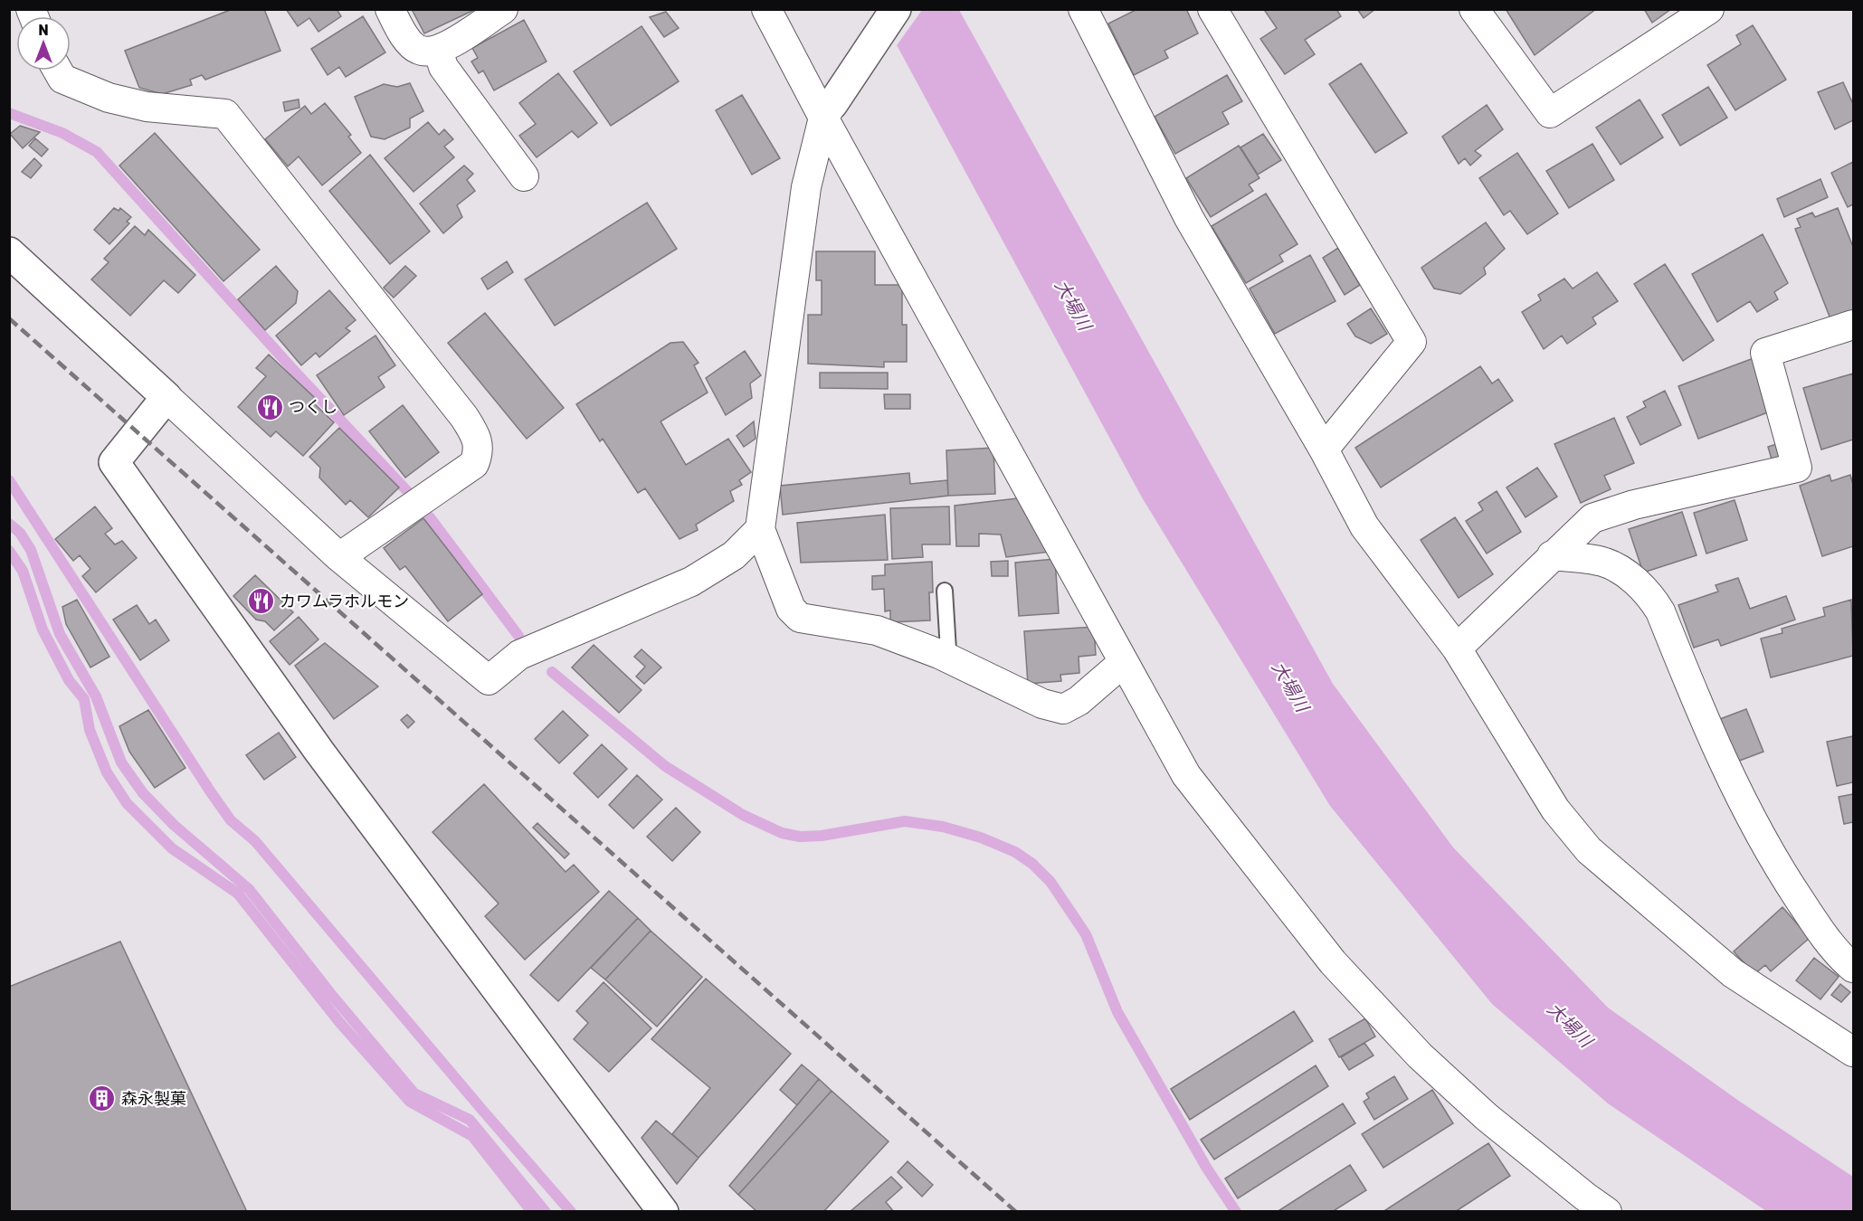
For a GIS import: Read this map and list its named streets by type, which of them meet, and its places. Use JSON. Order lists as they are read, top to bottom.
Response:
{
  "water": ["大場川"],
  "places": {
    "restaurant": ["つくし", "カワムラホルモン"],
    "building": ["森永製菓"]
  },
  "north": "top"
}
